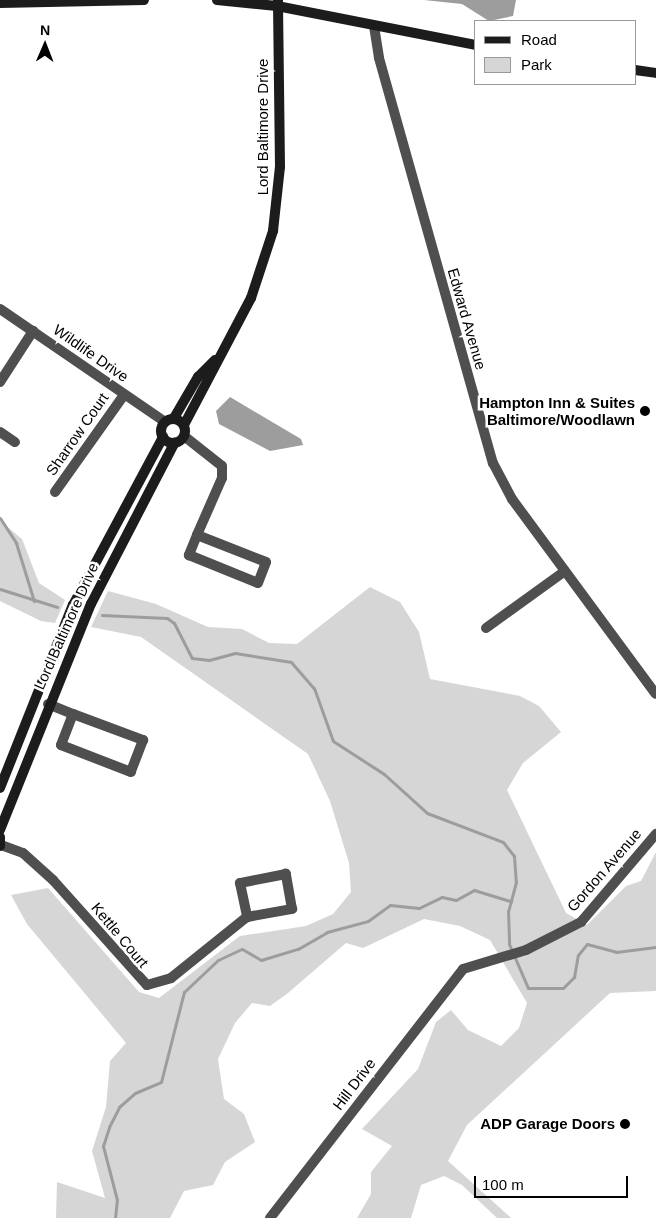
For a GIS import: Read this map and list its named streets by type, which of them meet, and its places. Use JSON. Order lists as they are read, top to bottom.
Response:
{
  "streets": {
    "main road": ["Lord Baltimore Drive"],
    "street": [
      "Edward Avenue",
      "Wildlife Drive",
      "Sharrow Court",
      "Gordon Avenue",
      "Kettle Court",
      "Hill Drive"
    ]
  },
  "crossings": [
    ["Lord Baltimore Drive", "Wildlife Drive"],
    ["Wildlife Drive", "Sharrow Court"],
    ["Gordon Avenue", "Hill Drive"]
  ],
  "places": ["Hampton Inn & Suites Baltimore/Woodlawn", "ADP Garage Doors"],
  "legend": ["Road", "Park"],
  "scale_bar": "100 m",
  "north": "top"
}
